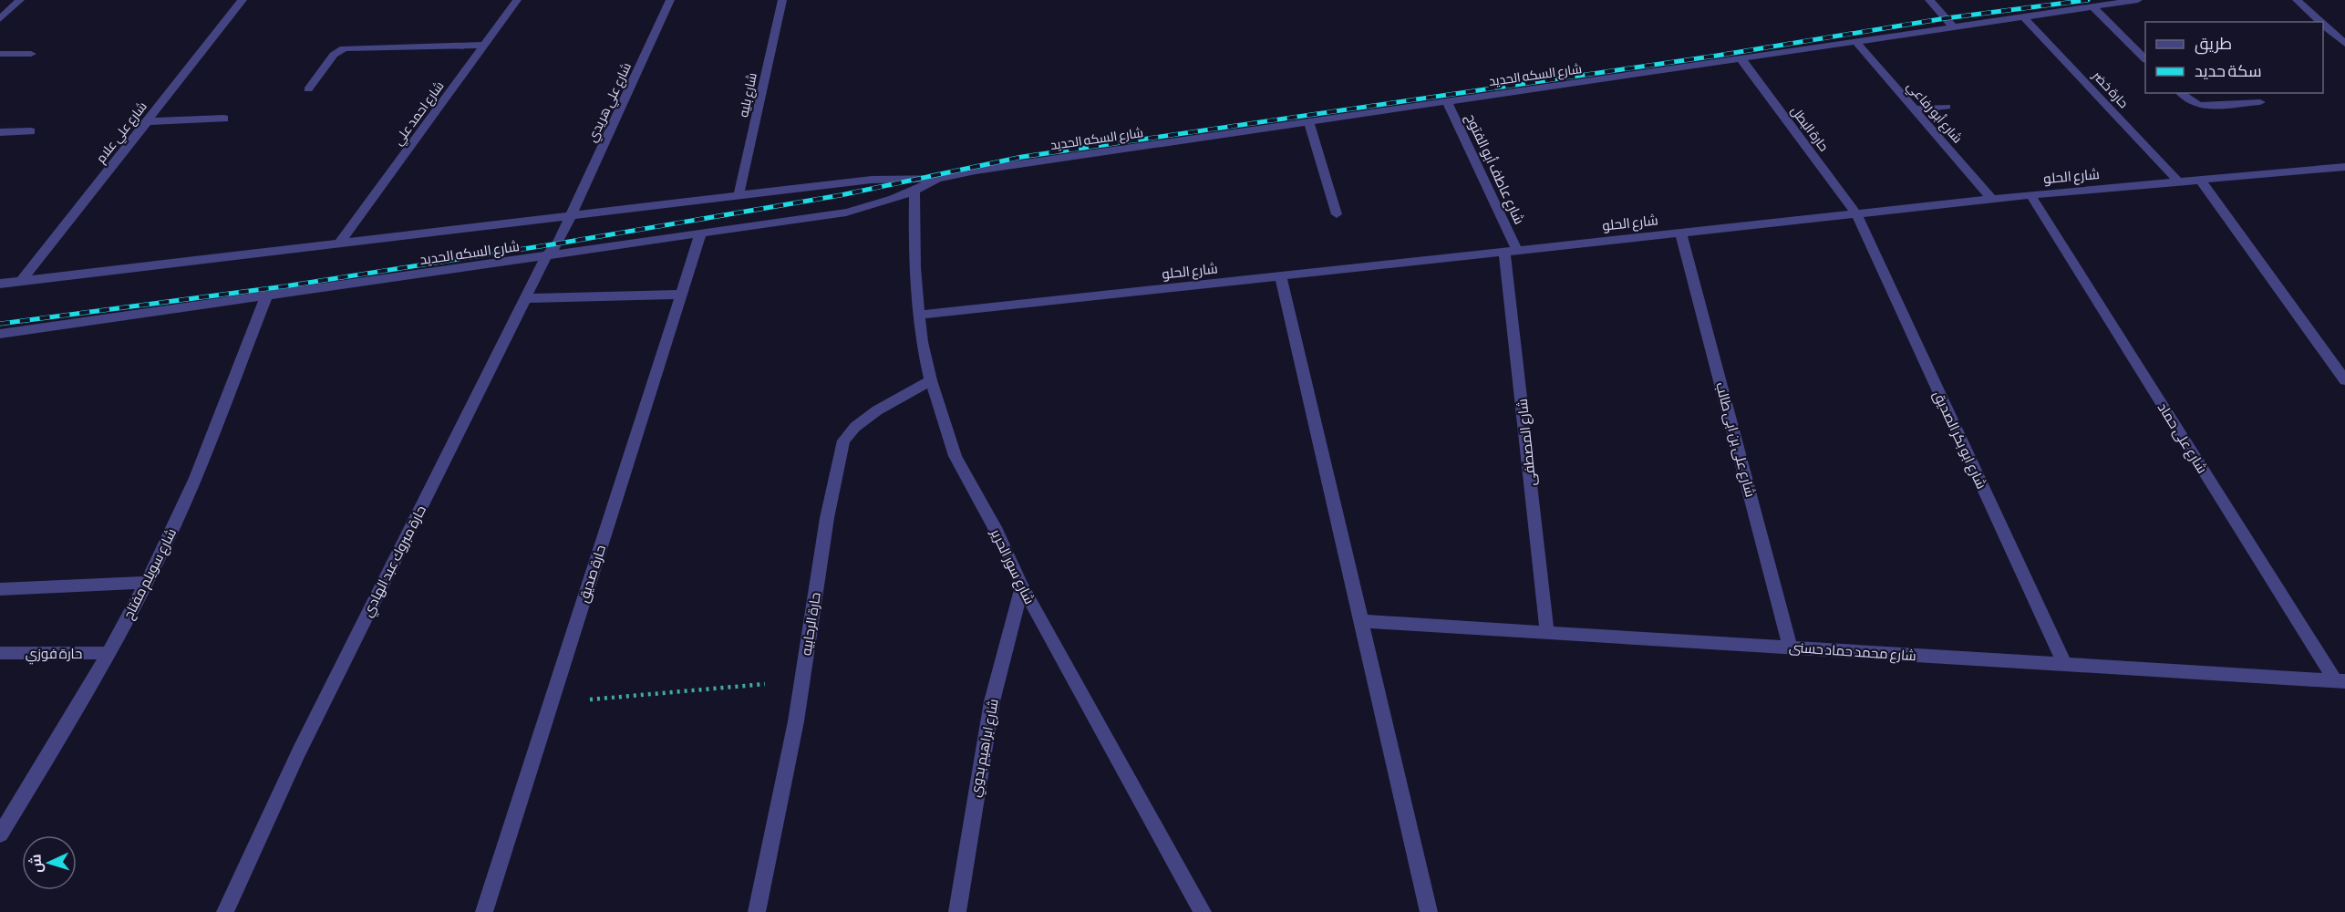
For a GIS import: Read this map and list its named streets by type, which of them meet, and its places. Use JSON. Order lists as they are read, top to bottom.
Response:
{
  "streets": {
    "street": [
      "شارع السكه الحديد",
      "حارة خضر",
      "شارع بليه",
      "شارع علي هريدي",
      "شارع أبو رفاعي",
      "شارع احمد علي",
      "حارة البطل",
      "شارع علي علام",
      "شارع عاطف أبو الفتوح",
      "شارع الحلو",
      "شارع على حماد",
      "شارع على بن ابى طالب",
      "شارع ابو بكر الصديق",
      "شارع المصطفى",
      "حارة مبروك عبد الهادي",
      "شارع سور الحرير",
      "شارع سويلم مفتاح",
      "حارة صديق",
      "حارة الرحابيه",
      "شارع محمد حماد حسنى",
      "حارة فوزي",
      "شارع ابراهيم بدوي"
    ]
  },
  "crossings": [
    ["شارع السكه الحديد", "حارة خضر"],
    ["شارع السكه الحديد", "شارع بليه"],
    ["شارع السكه الحديد", "شارع علي هريدي"],
    ["شارع السكه الحديد", "شارع أبو رفاعي"],
    ["شارع السكه الحديد", "شارع احمد علي"],
    ["شارع السكه الحديد", "حارة البطل"],
    ["شارع السكه الحديد", "شارع علي علام"],
    ["شارع السكه الحديد", "شارع عاطف أبو الفتوح"],
    ["شارع السكه الحديد", "حارة مبروك عبد الهادي"],
    ["شارع السكه الحديد", "شارع سور الحرير"],
    ["شارع السكه الحديد", "شارع سويلم مفتاح"],
    ["شارع السكه الحديد", "حارة صديق"],
    ["حارة خضر", "شارع الحلو"],
    ["شارع علي هريدي", "حارة مبروك عبد الهادي"],
    ["شارع أبو رفاعي", "شارع الحلو"],
    ["حارة البطل", "شارع الحلو"],
    ["حارة البطل", "شارع ابو بكر الصديق"],
    ["شارع عاطف أبو الفتوح", "شارع الحلو"],
    ["شارع عاطف أبو الفتوح", "شارع المصطفى"],
    ["شارع الحلو", "شارع على حماد"],
    ["شارع الحلو", "شارع على بن ابى طالب"],
    ["شارع الحلو", "شارع ابو بكر الصديق"],
    ["شارع الحلو", "شارع المصطفى"],
    ["شارع الحلو", "شارع سور الحرير"],
    ["شارع على حماد", "شارع محمد حماد حسنى"],
    ["شارع على بن ابى طالب", "شارع محمد حماد حسنى"],
    ["شارع ابو بكر الصديق", "شارع محمد حماد حسنى"],
    ["شارع المصطفى", "شارع محمد حماد حسنى"],
    ["شارع سور الحرير", "حارة الرحابيه"],
    ["شارع سور الحرير", "شارع ابراهيم بدوي"],
    ["شارع سويلم مفتاح", "حارة فوزي"]
  ],
  "legend": ["طريق", "سكة حديد"],
  "north": "left"
}
